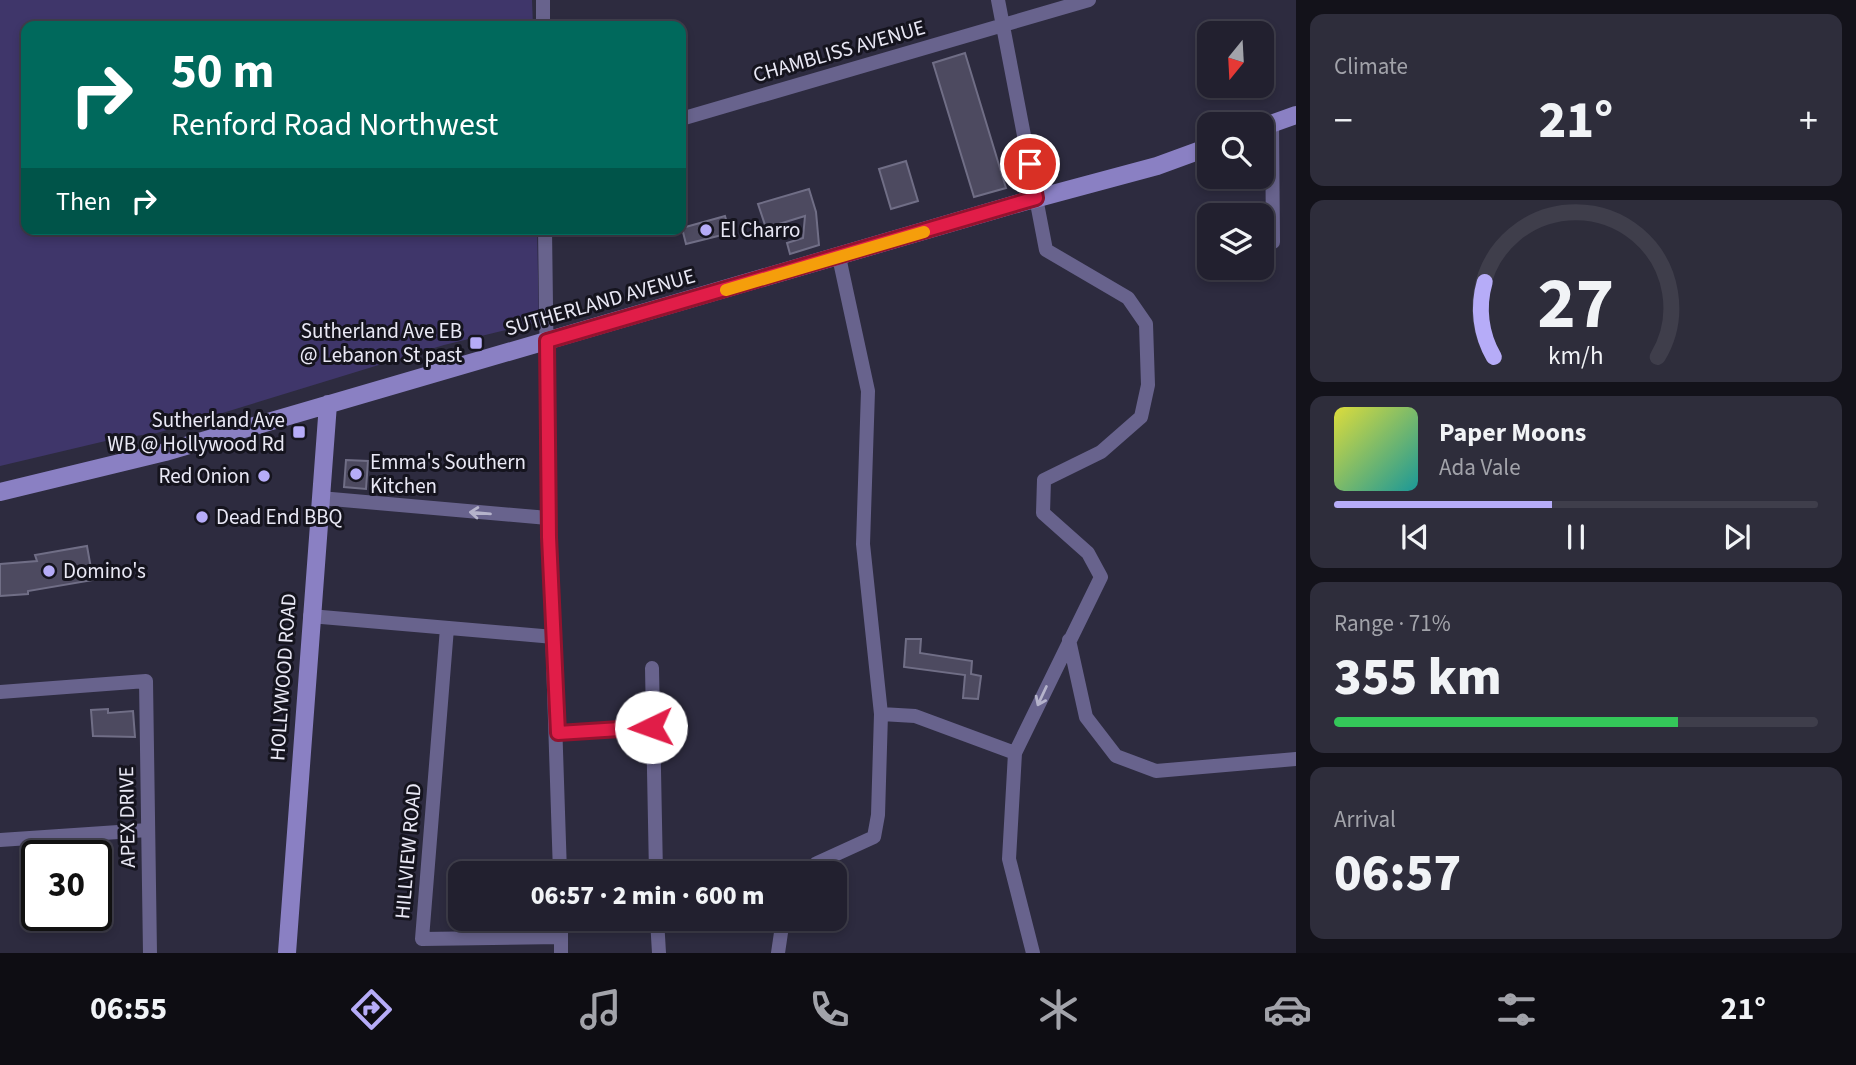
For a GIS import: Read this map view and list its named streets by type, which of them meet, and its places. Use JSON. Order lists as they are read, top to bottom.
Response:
{
  "streets": {
    "street": [
      "CHAMBLISS AVENUE",
      "SUTHERLAND AVENUE",
      "HOLLYWOOD ROAD",
      "APEX DRIVE",
      "HILLVIEW ROAD"
    ]
  },
  "crossings": [
    ["SUTHERLAND AVENUE", "HOLLYWOOD ROAD"]
  ],
  "places": {
    "other": [
      "El Charro",
      "Emma's Southern Kitchen",
      "Red Onion",
      "Dead End BBQ",
      "Domino's"
    ],
    "transit": ["Sutherland Ave EB @ Lebanon St past", "Sutherland Ave WB @ Hollywood Rd"]
  },
  "north": "bottom",
  "page": {
    "tile": [
      "Climate",
      ["Range · 71%", "355 km"],
      ["Arrival", "06:57"]
    ],
    "turn": ["50 m", "Renford Road Northwest"],
    "heat": ["−", "21°", "+"],
    "then": "Then",
    "song": ["Paper Moons", "Ada Vale"],
    "limit": "30",
    "trip": "06:57 · 2 min · 600 m",
    "tabs": ["06:55", "21°"],
    "gauge": ["27", "km/h"]
  }
}
